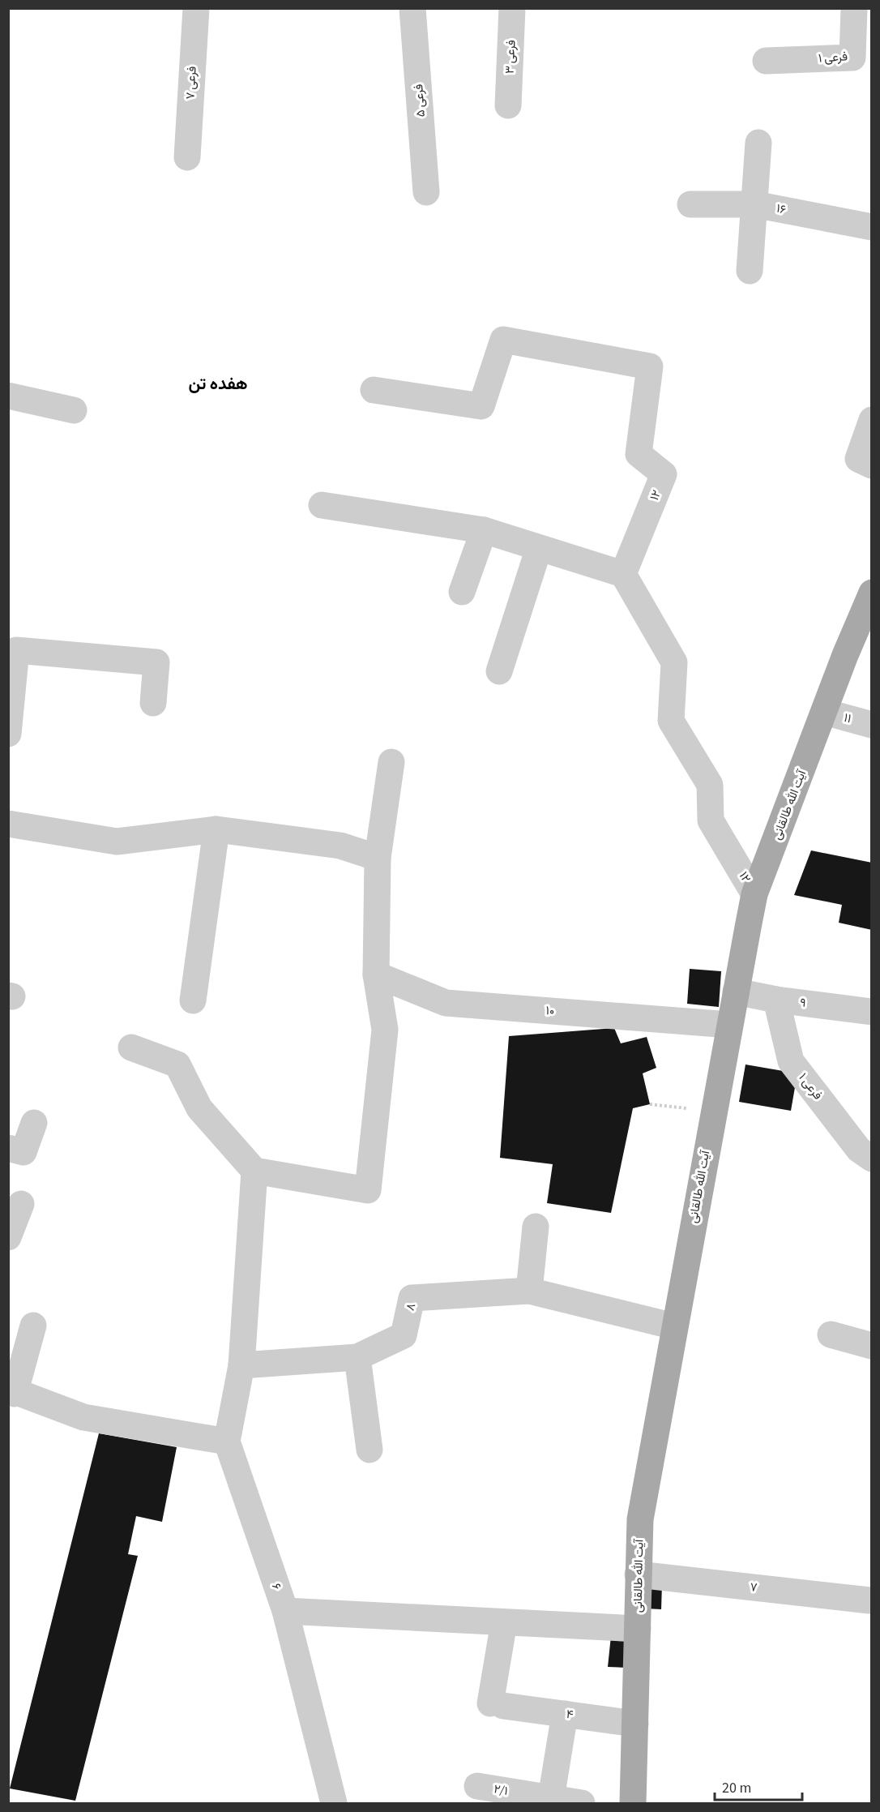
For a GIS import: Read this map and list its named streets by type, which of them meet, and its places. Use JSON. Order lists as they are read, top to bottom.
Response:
{
  "streets": {
    "main road": ["آیت الله طالقانی"],
    "street": [
      "فرعی ۳",
      "فرعی ۱",
      "فرعی ۷",
      "فرعی ۵",
      "۱۶",
      "۱۲",
      "۱۱",
      "۹",
      "۱۰",
      "۸",
      "۶",
      "۷",
      "۴",
      "۲/۱"
    ]
  },
  "crossings": [
    ["فرعی ۱", "۹"],
    ["۱۲", "آیت الله طالقانی"],
    ["۱۱", "آیت الله طالقانی"],
    ["آیت الله طالقانی", "۹"],
    ["آیت الله طالقانی", "۱۰"],
    ["آیت الله طالقانی", "۸"],
    ["آیت الله طالقانی", "۷"],
    ["آیت الله طالقانی", "۴"]
  ],
  "districts": ["هفده تن"],
  "scale_bar": "20 m"
}
